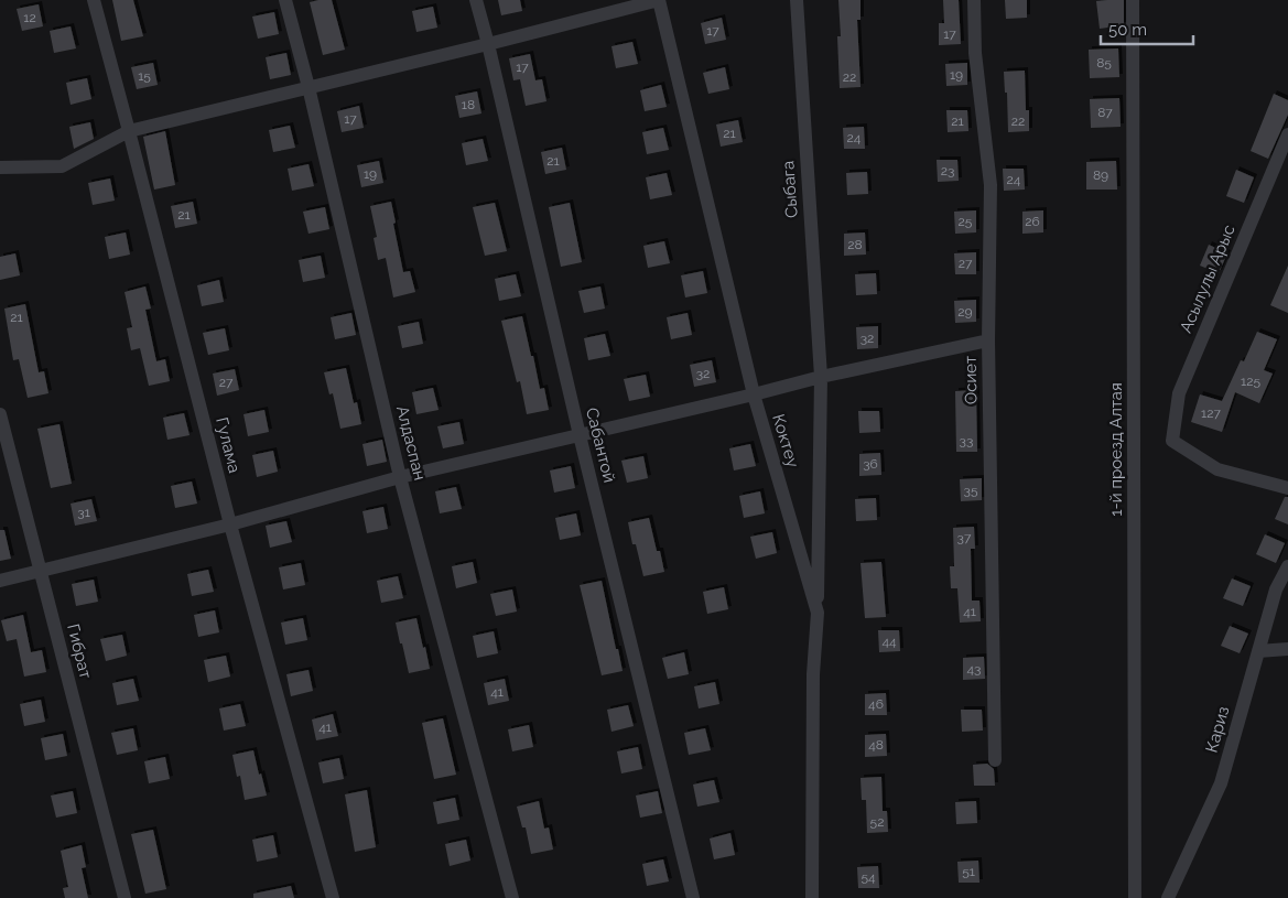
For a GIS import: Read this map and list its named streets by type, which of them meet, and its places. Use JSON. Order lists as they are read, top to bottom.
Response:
{
  "streets": {
    "street": [
      "Сыбага",
      "Асылулы Арыс",
      "Осиет",
      "Коктеу",
      "Алдаспан",
      "Гулама",
      "Сабантой",
      "1-й проезд Алтая",
      "Гибрат",
      "Кариз"
    ]
  },
  "crossings": [
    ["Сыбага", "Коктеу"]
  ],
  "house_numbers": [
    "12",
    "17",
    "17",
    "85",
    "17",
    "19",
    "15",
    "22",
    "18",
    "87",
    "17",
    "21",
    "22",
    "21",
    "24",
    "21",
    "23",
    "19",
    "89",
    "24",
    "21",
    "25",
    "26",
    "28",
    "27",
    "29",
    "21",
    "32",
    "32",
    "125",
    "27",
    "127",
    "33",
    "36",
    "35",
    "31",
    "37",
    "41",
    "44",
    "43",
    "41",
    "46",
    "41",
    "48",
    "52",
    "51",
    "54"
  ],
  "scale_bar": "50 m"
}
